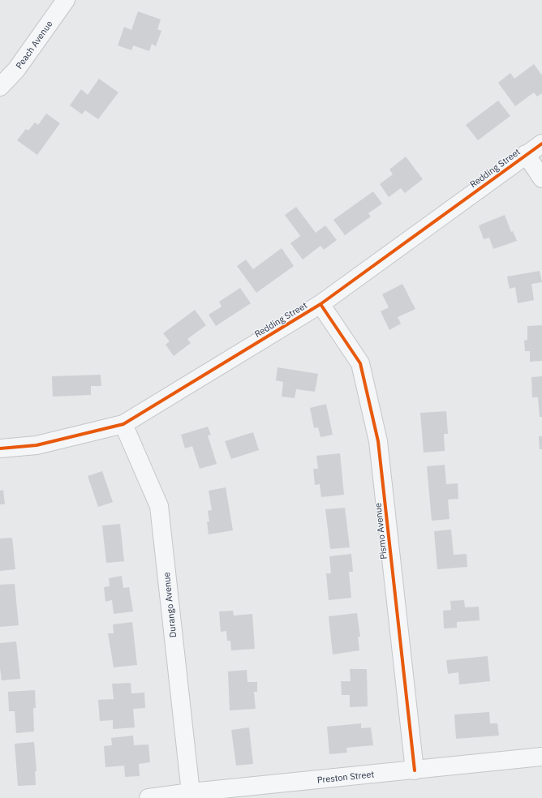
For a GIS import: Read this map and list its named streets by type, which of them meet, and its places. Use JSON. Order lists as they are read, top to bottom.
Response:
{
  "streets": {
    "street": [
      "Peach Avenue",
      "Redding Street",
      "Pismo Avenue",
      "Durango Avenue",
      "Preston Street"
    ]
  },
  "crossings": [
    ["Redding Street", "Pismo Avenue"],
    ["Redding Street", "Durango Avenue"],
    ["Pismo Avenue", "Preston Street"],
    ["Durango Avenue", "Preston Street"]
  ]
}
